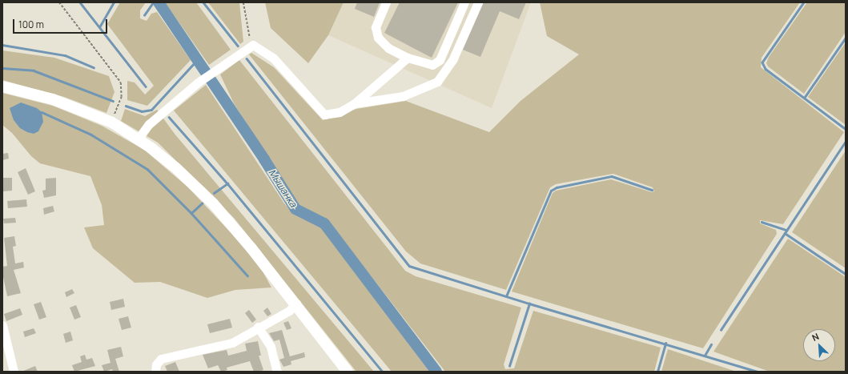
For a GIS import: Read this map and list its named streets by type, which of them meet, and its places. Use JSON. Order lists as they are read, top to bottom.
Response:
{
  "water": ["Мышанка"],
  "scale_bar": "100 m",
  "north": "top left"
}
